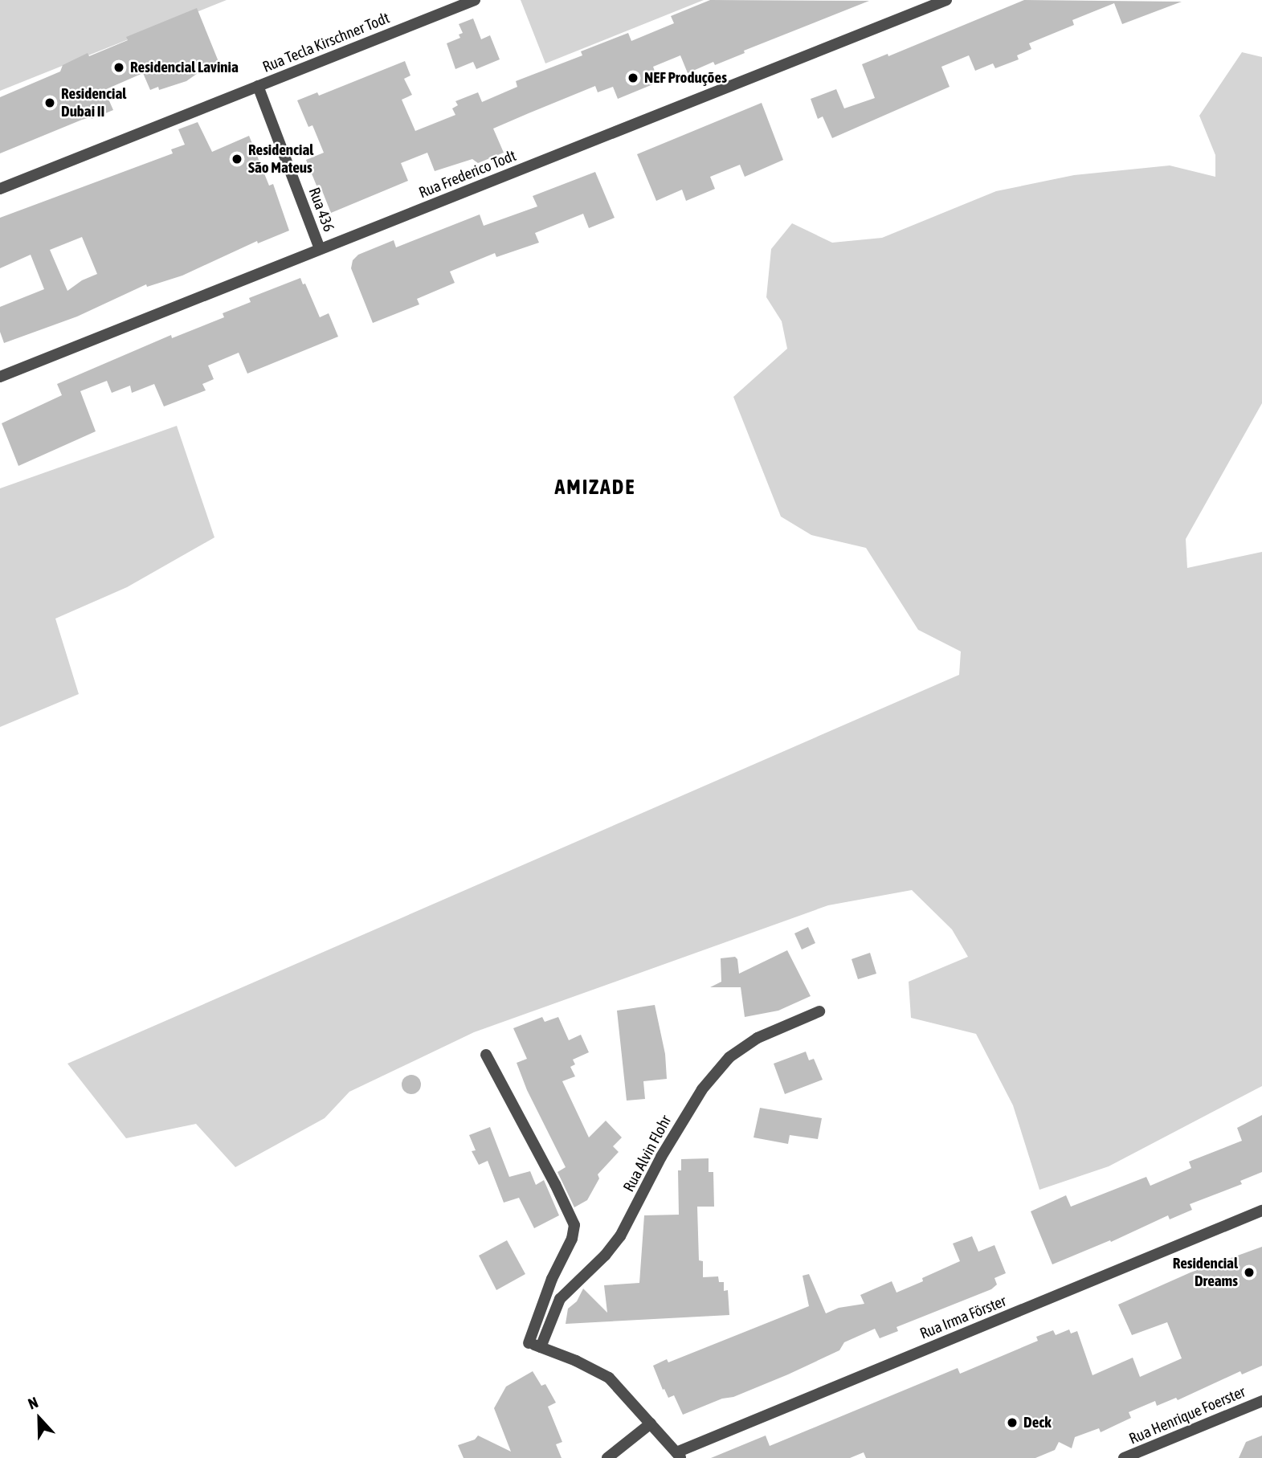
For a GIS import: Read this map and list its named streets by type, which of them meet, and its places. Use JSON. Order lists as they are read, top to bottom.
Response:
{
  "streets": {
    "street": [
      "Rua Tecla Kirschner Todt",
      "Rua Frederico Todt",
      "Rua 436",
      "Rua Alvin Flohr",
      "Rua Irma Förster",
      "Rua Henrique Foerster"
    ]
  },
  "crossings": [
    ["Rua Tecla Kirschner Todt", "Rua 436"],
    ["Rua Frederico Todt", "Rua 436"]
  ],
  "districts": ["AMIZADE"],
  "places": [
    "Residencial Lavinia",
    "NEF Produções",
    "Residencial Dubai II",
    "Residencial São Mateus",
    "Residencial Dreams",
    "Deck"
  ],
  "north": "top"
}
